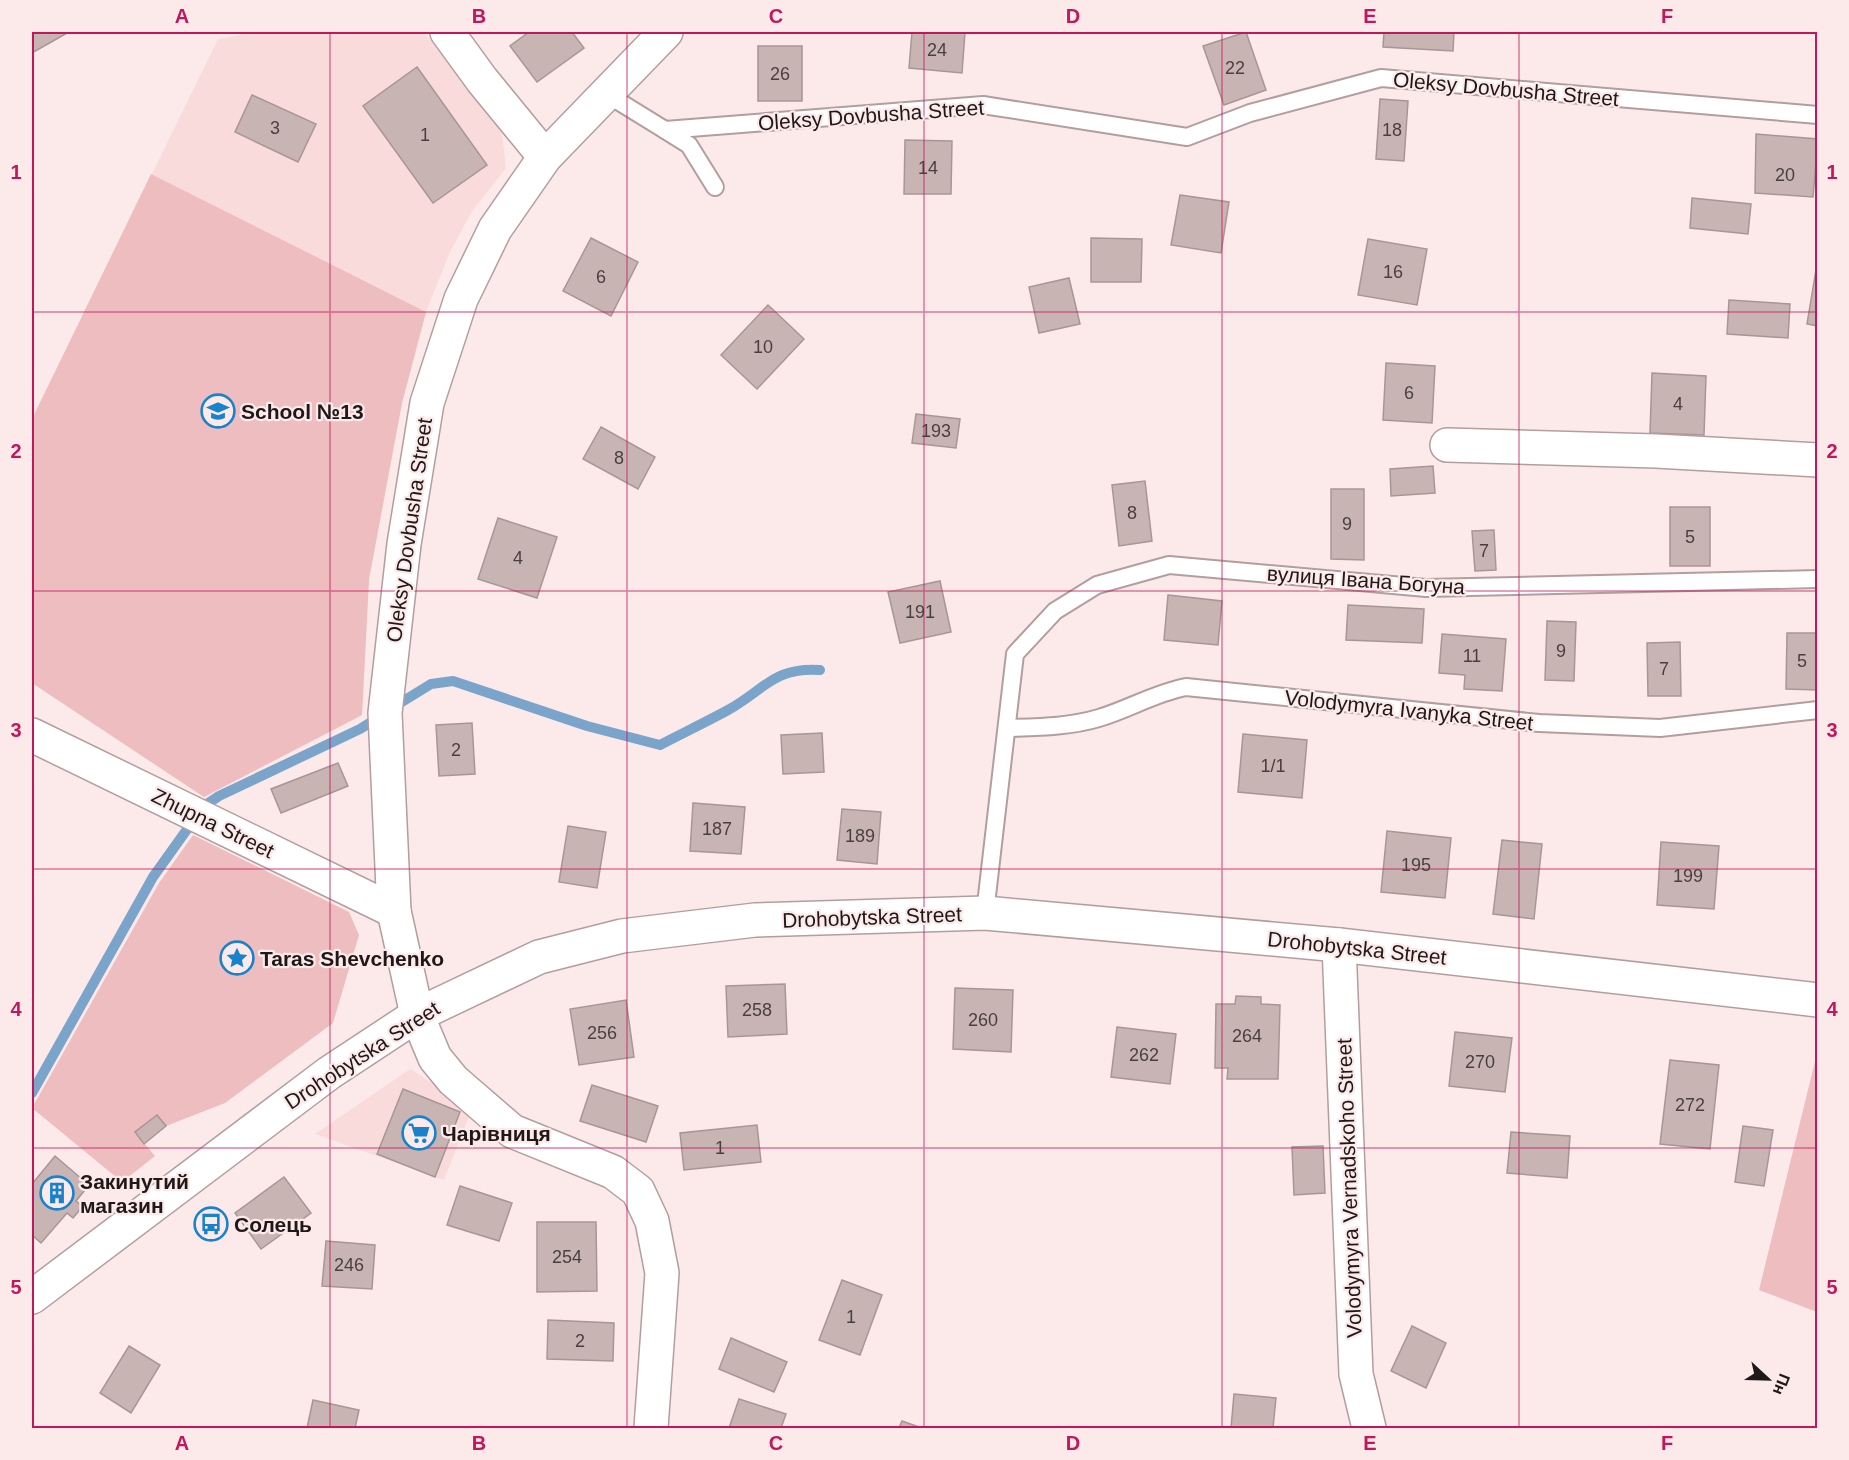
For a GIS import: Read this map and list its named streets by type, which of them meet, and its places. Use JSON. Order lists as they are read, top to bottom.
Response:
{
  "streets": {
    "street": [
      "Oleksy Dovbusha Street",
      "Zhupna Street",
      "Drohobytska Street",
      "Volodymyra Vernadskoho Street"
    ],
    "lane": ["вулиця Івана Богуна", "Volodymyra Ivanyka Street"]
  },
  "crossings": [
    ["Oleksy Dovbusha Street", "Zhupna Street"],
    ["Oleksy Dovbusha Street", "Drohobytska Street"],
    ["вулиця Івана Богуна", "Volodymyra Ivanyka Street"],
    ["Drohobytska Street", "Volodymyra Vernadskoho Street"]
  ],
  "places": {
    "school or university": ["School №13"],
    "place": ["Taras Shevchenko"],
    "supermarket": ["Чарівниця"],
    "building": ["Закинутий магазин"],
    "bus stop": ["Солець"]
  },
  "house_numbers": [
    "24",
    "22",
    "26",
    "3",
    "18",
    "1",
    "14",
    "20",
    "16",
    "6",
    "10",
    "6",
    "4",
    "193",
    "8",
    "8",
    "9",
    "5",
    "7",
    "4",
    "191",
    "9",
    "11",
    "5",
    "7",
    "2",
    "1/1",
    "187",
    "189",
    "195",
    "199",
    "258",
    "260",
    "256",
    "264",
    "262",
    "270",
    "272",
    "1",
    "254",
    "246",
    "1",
    "2"
  ],
  "north": "right",
  "grid": {
    "columns": [
      "A",
      "B",
      "C",
      "D",
      "E",
      "F"
    ],
    "rows": [
      "1",
      "2",
      "3",
      "4",
      "5"
    ]
  }
}
